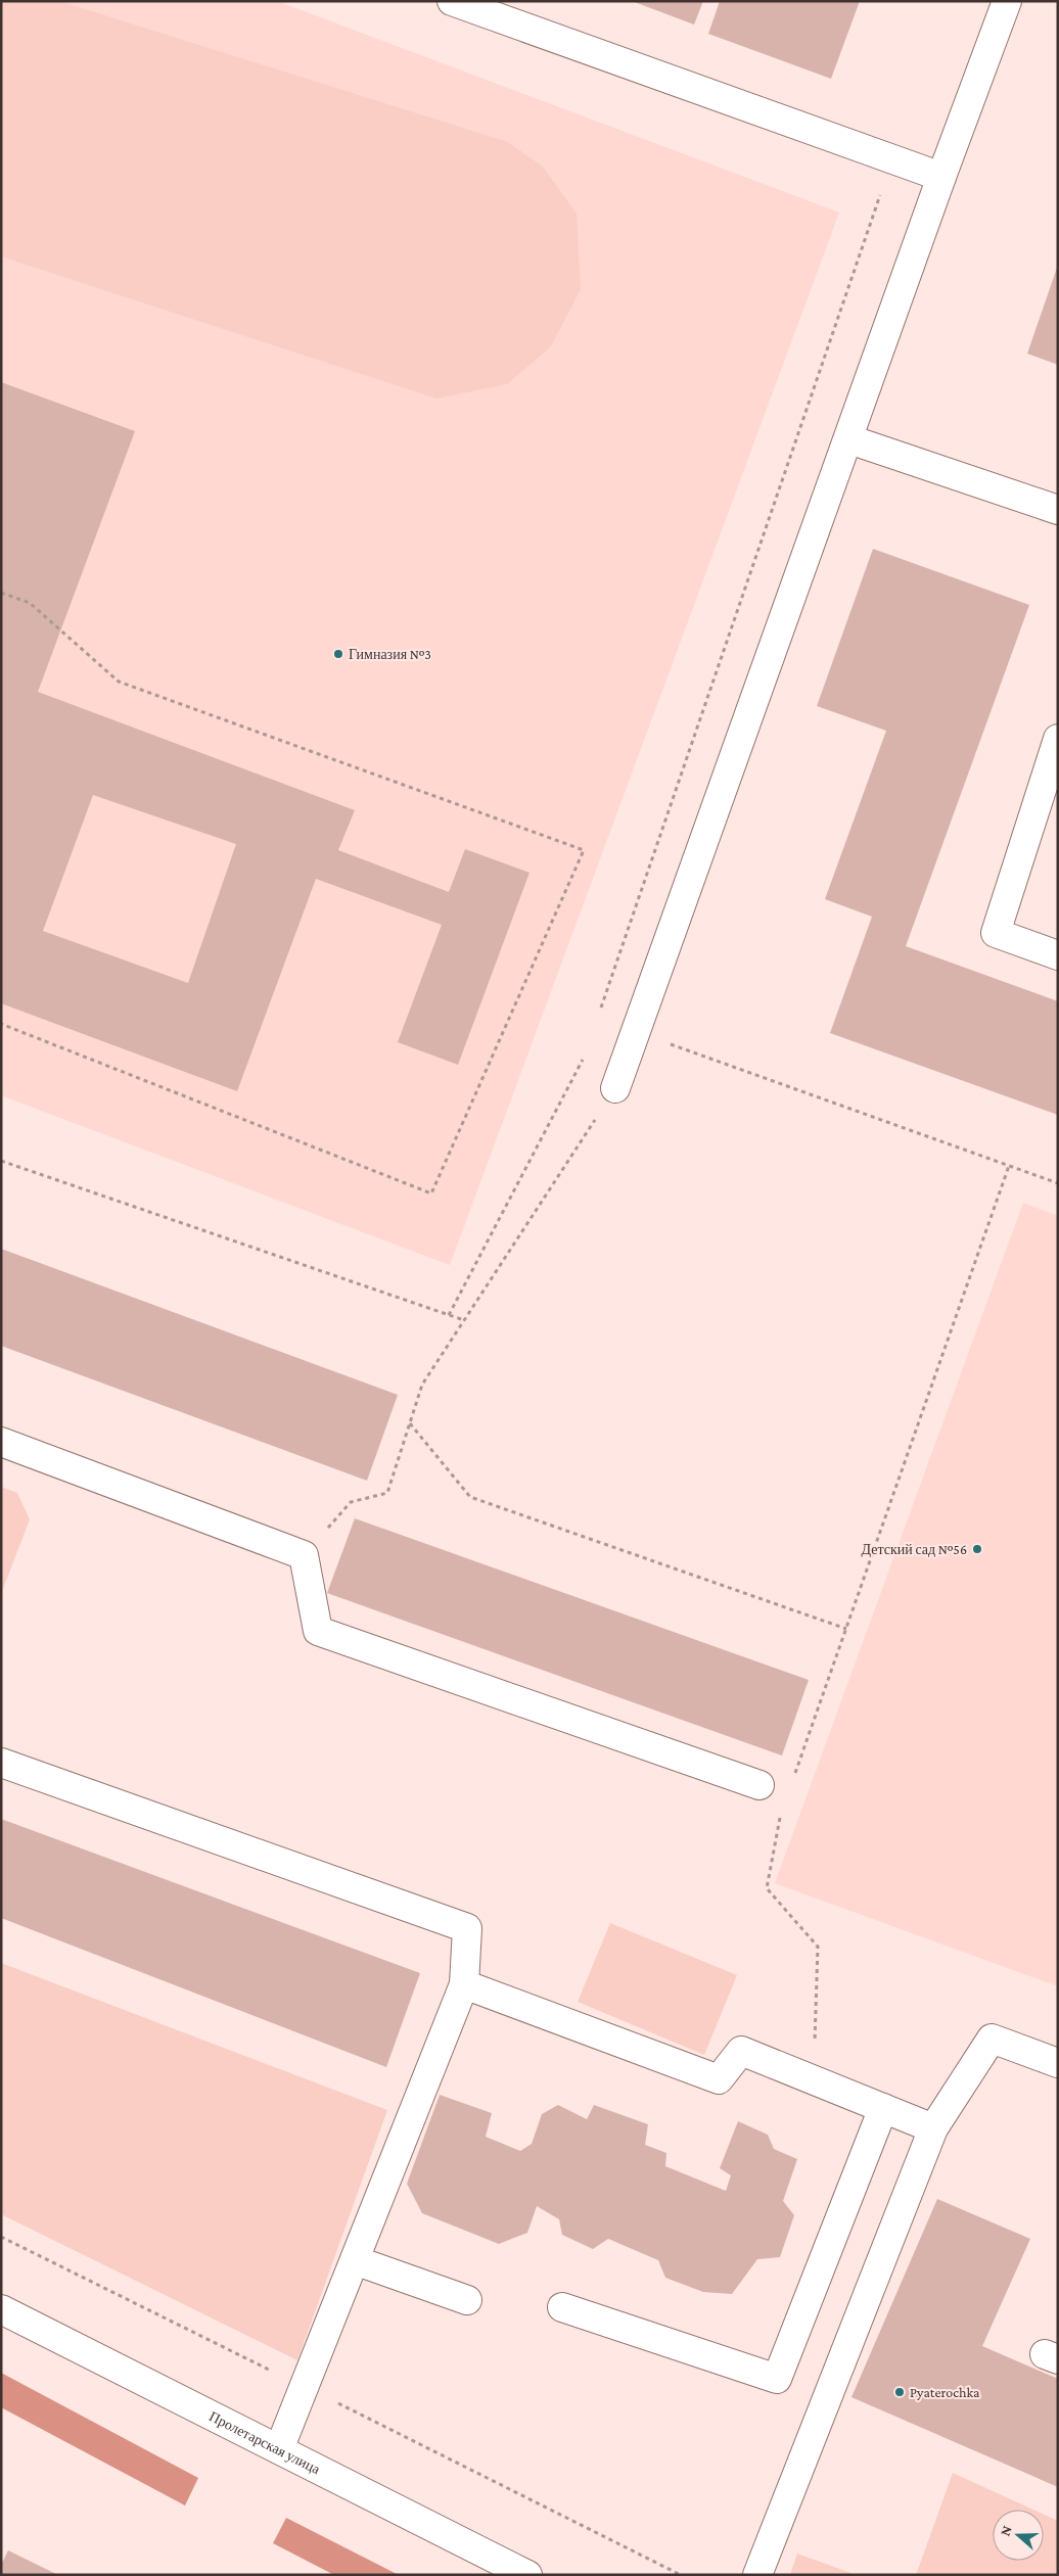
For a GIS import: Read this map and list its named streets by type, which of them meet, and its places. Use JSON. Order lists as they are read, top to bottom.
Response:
{
  "streets": {
    "street": ["Пролетарская улица"]
  },
  "places": ["Гимназия №3", "Детский сад №56", "Pyaterochka"],
  "north": "left"
}
